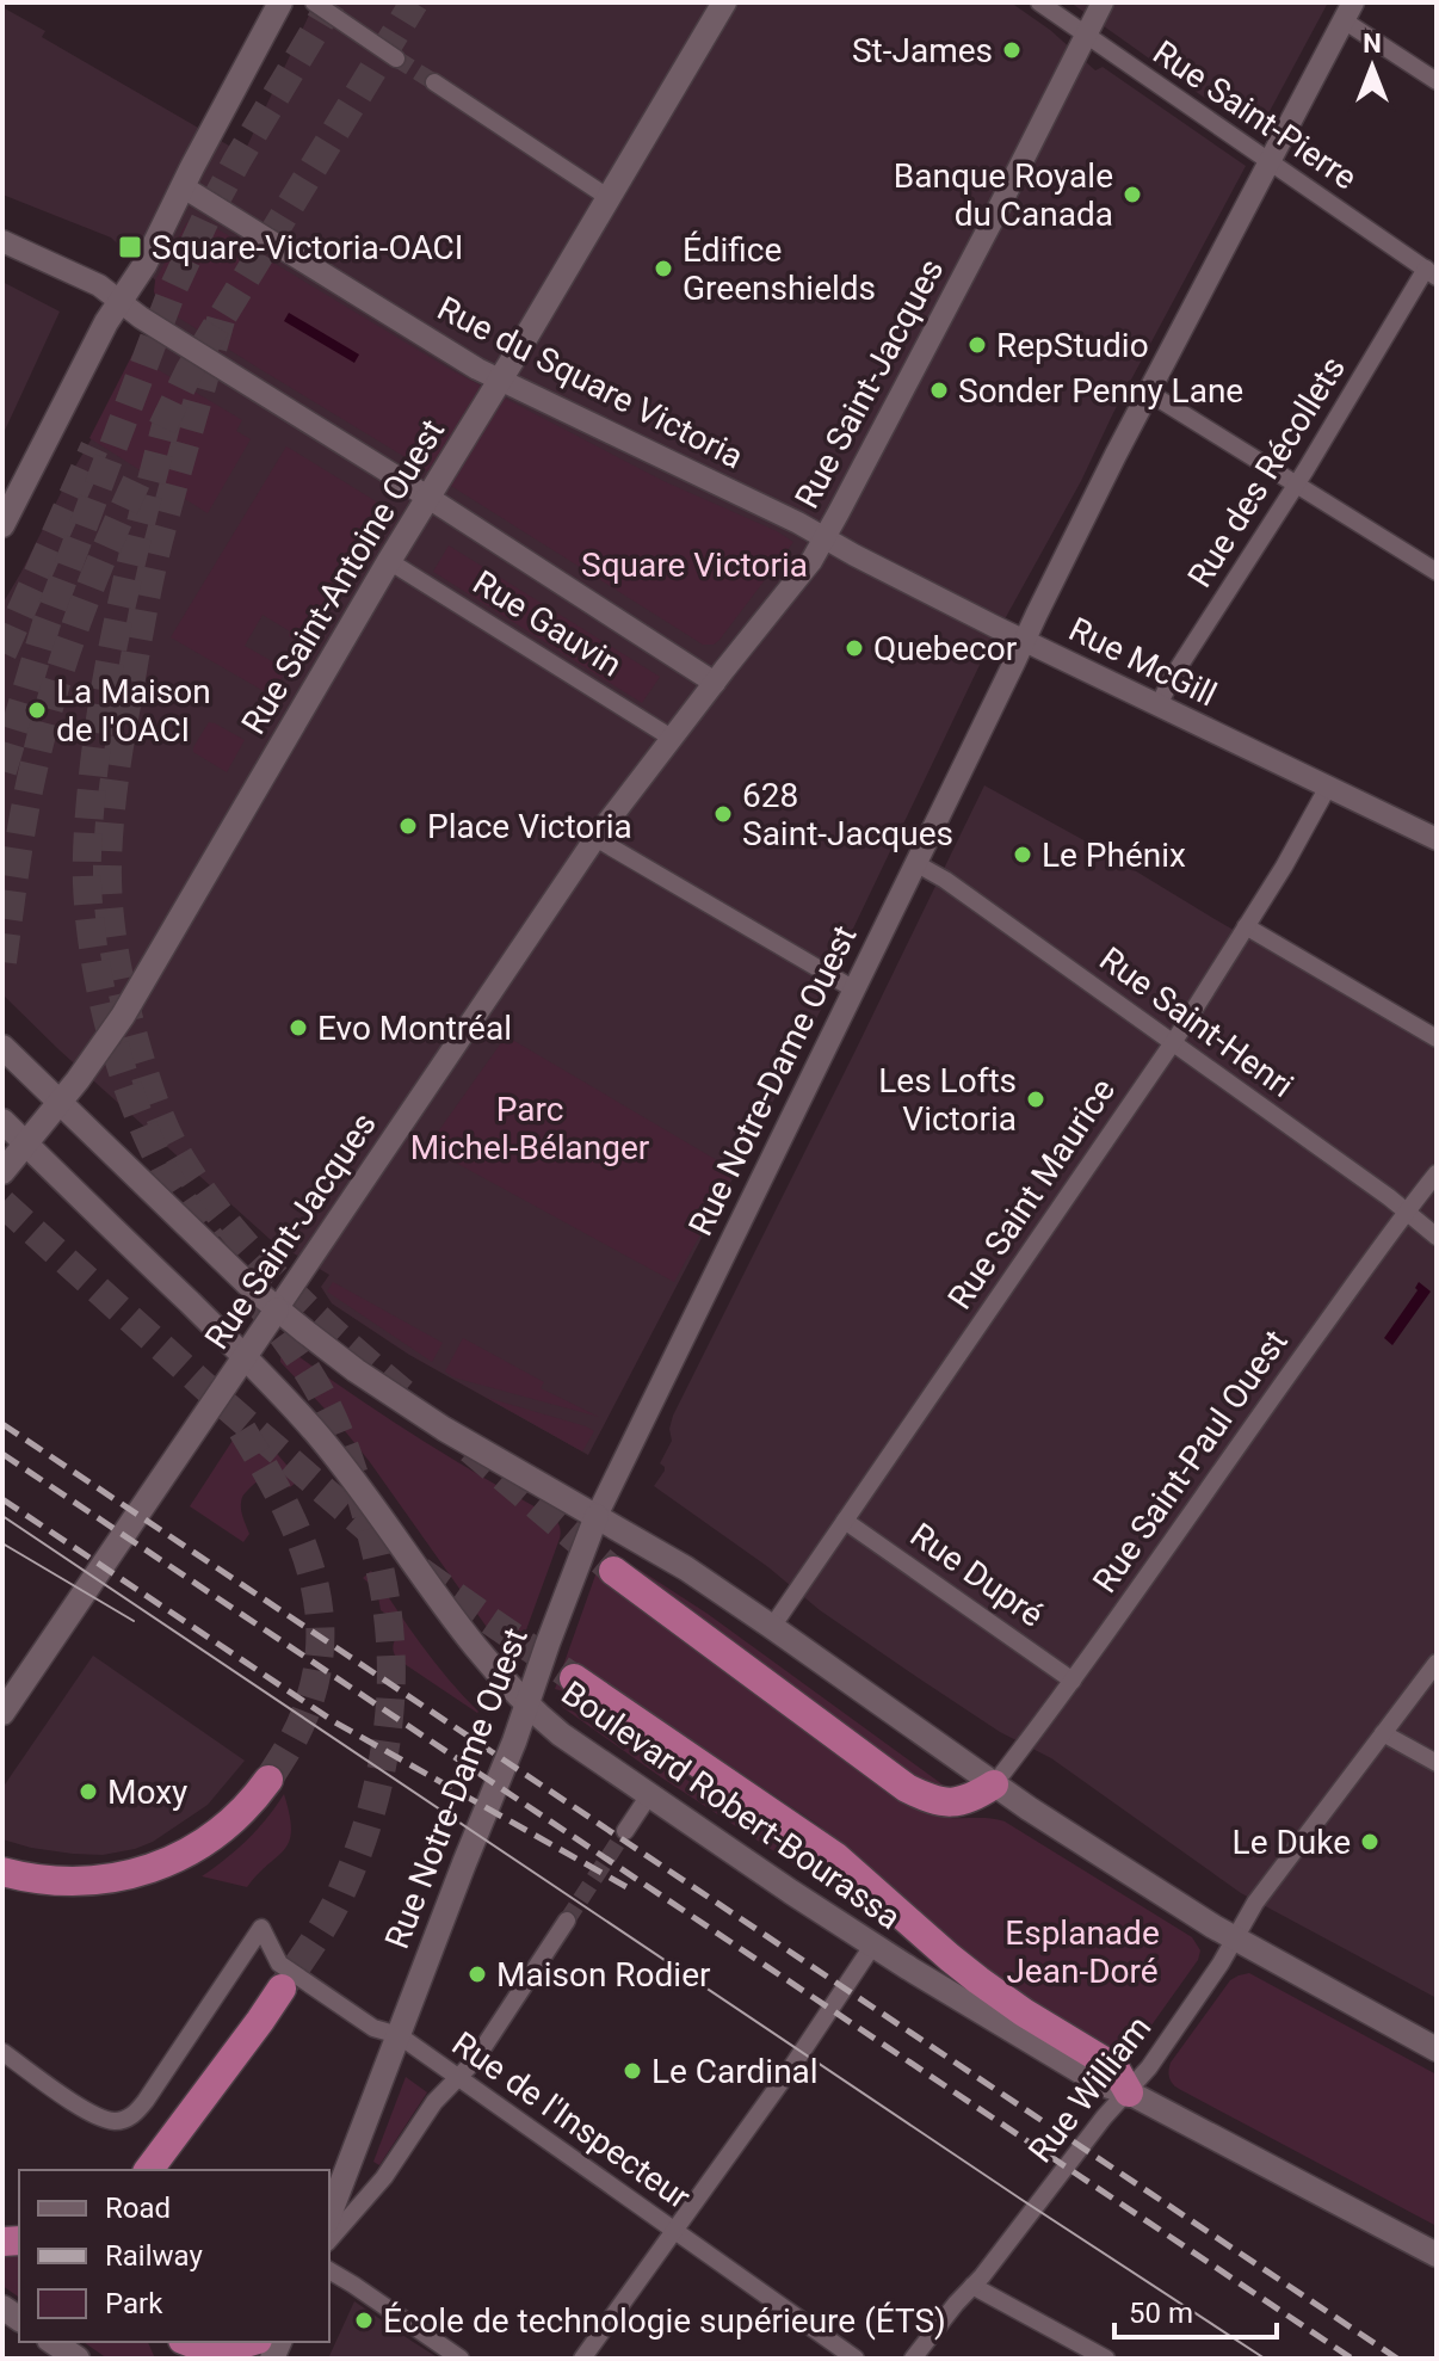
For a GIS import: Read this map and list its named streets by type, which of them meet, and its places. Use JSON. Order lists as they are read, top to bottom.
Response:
{
  "streets": {
    "main road": [
      "Rue Saint-Jacques",
      "Rue Saint-Antoine Ouest",
      "Rue Notre-Dame Ouest",
      "Boulevard Robert-Bourassa"
    ],
    "street": [
      "Rue Saint-Pierre",
      "Rue du Square Victoria",
      "Rue des Récollets",
      "Rue Gauvin",
      "Rue McGill",
      "Rue Saint-Henri",
      "Rue Saint Maurice",
      "Rue Saint-Paul Ouest",
      "Rue Dupré",
      "Rue William",
      "Rue de l'Inspecteur"
    ]
  },
  "crossings": [
    ["Rue Saint-Pierre", "Rue Saint-Jacques"],
    ["Rue Saint-Pierre", "Rue des Récollets"],
    ["Rue Saint-Pierre", "Rue Notre-Dame Ouest"],
    ["Rue du Square Victoria", "Rue Saint-Jacques"],
    ["Rue du Square Victoria", "Rue Saint-Antoine Ouest"],
    ["Rue du Square Victoria", "Rue McGill"],
    ["Rue Saint-Jacques", "Rue Gauvin"],
    ["Rue Saint-Jacques", "Rue McGill"],
    ["Rue Saint-Jacques", "Boulevard Robert-Bourassa"],
    ["Rue des Récollets", "Rue McGill"],
    ["Rue Saint-Antoine Ouest", "Rue Gauvin"],
    ["Rue Saint-Antoine Ouest", "Boulevard Robert-Bourassa"],
    ["Rue McGill", "Rue Notre-Dame Ouest"],
    ["Rue McGill", "Rue Saint Maurice"],
    ["Rue Saint-Henri", "Rue Notre-Dame Ouest"],
    ["Rue Saint-Henri", "Rue Saint Maurice"],
    ["Rue Saint-Henri", "Rue Saint-Paul Ouest"],
    ["Rue Notre-Dame Ouest", "Boulevard Robert-Bourassa"],
    ["Rue Notre-Dame Ouest", "Rue de l'Inspecteur"],
    ["Rue Saint Maurice", "Rue Dupré"],
    ["Rue Saint-Paul Ouest", "Rue Dupré"],
    ["Boulevard Robert-Bourassa", "Rue William"]
  ],
  "parks": ["Square Victoria", "Parc Michel-Bélanger", "Esplanade Jean-Doré"],
  "places": {
    "other": [
      "St-James",
      "Banque Royale du Canada",
      "Édifice Greenshields",
      "RepStudio",
      "Sonder Penny Lane",
      "Quebecor",
      "La Maison de l'OACI",
      "628 Saint-Jacques",
      "Place Victoria",
      "Le Phénix",
      "Evo Montréal",
      "Les Lofts Victoria",
      "Moxy",
      "Le Duke",
      "Maison Rodier",
      "Le Cardinal",
      "École de technologie supérieure (ÉTS)"
    ],
    "transit": ["Square-Victoria-OACI"]
  },
  "legend": ["Road", "Railway", "Park"],
  "scale_bar": "50 m",
  "north": "top"
}
